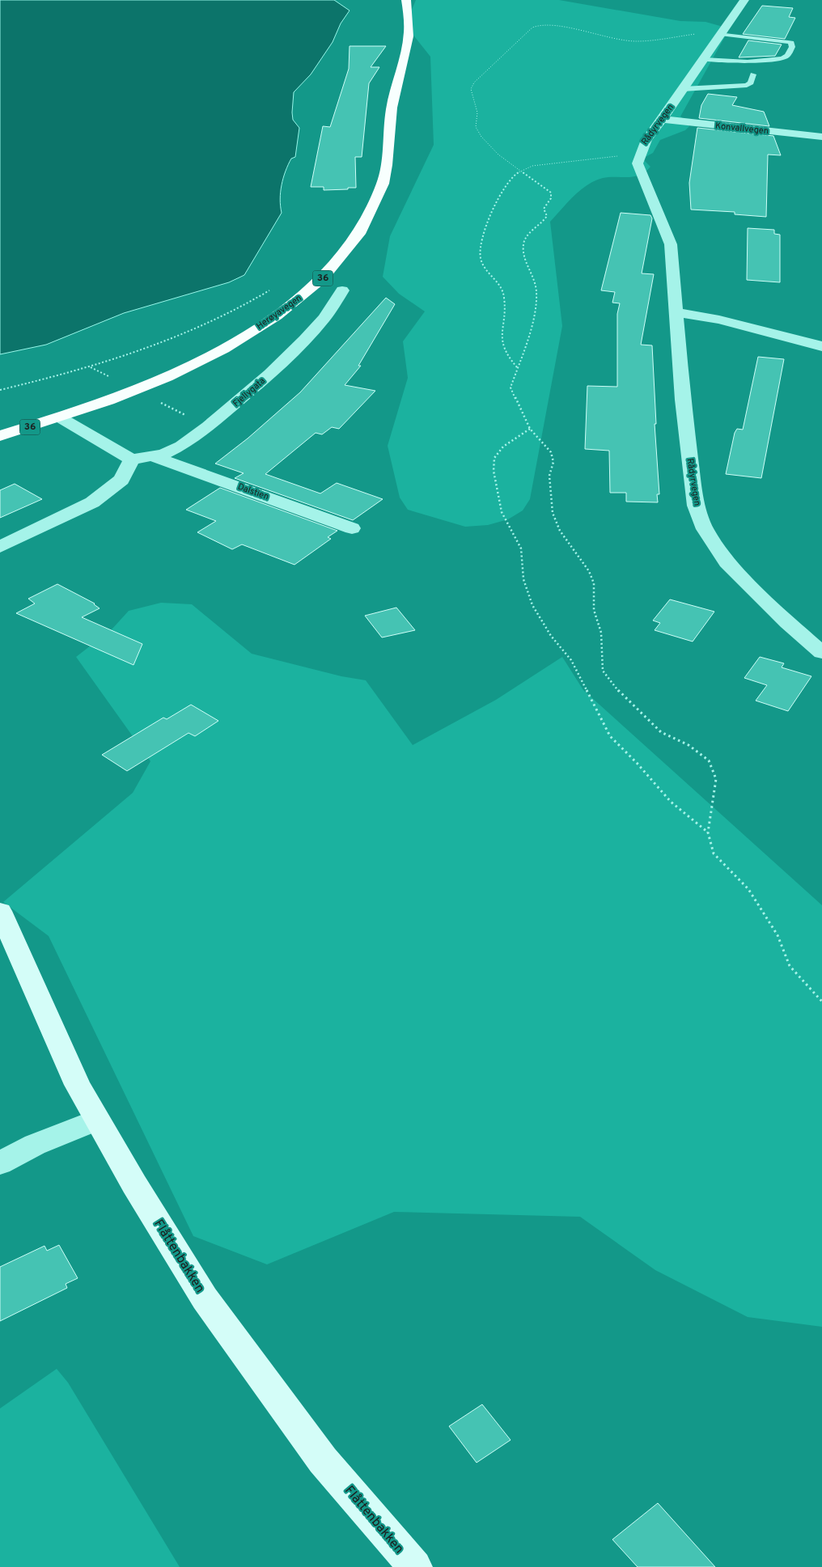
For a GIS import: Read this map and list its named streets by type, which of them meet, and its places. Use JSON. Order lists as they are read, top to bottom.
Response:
{
  "streets": {
    "highway": ["36", "Herøyavegen"],
    "main road": ["Flåttenbakken"],
    "street": [
      "Rådyrvegen",
      "Konvallvegen",
      "Fjellygata",
      "Dalstien"
    ]
  },
  "crossings": [
    ["Rådyrvegen", "Konvallvegen"],
    ["Fjellygata", "Dalstien"]
  ]
}
